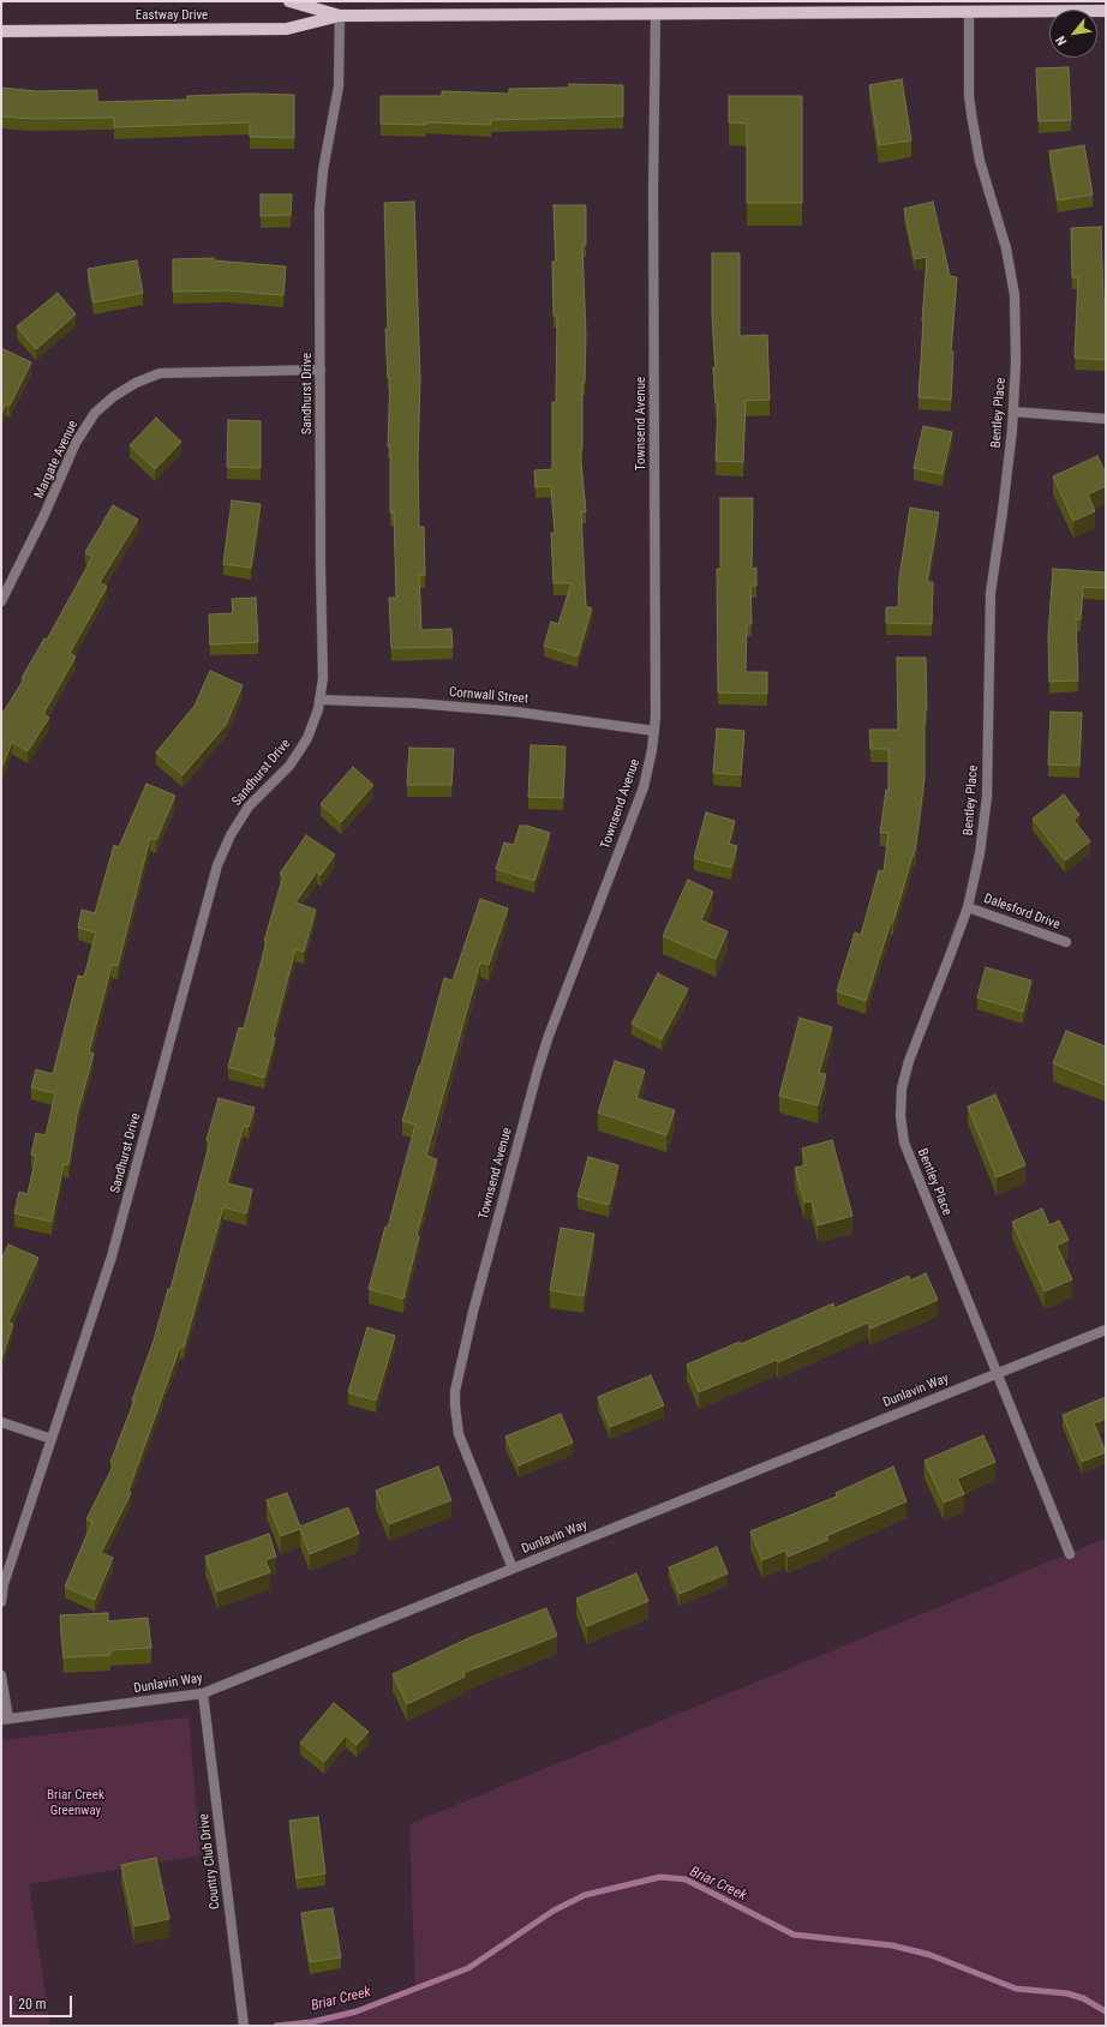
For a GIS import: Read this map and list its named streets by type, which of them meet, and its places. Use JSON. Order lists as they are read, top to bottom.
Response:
{
  "streets": {
    "main road": ["Eastway Drive"],
    "street": [
      "Sandhurst Drive",
      "Bentley Place",
      "Townsend Avenue",
      "Margate Avenue",
      "Cornwall Street",
      "Dalesford Drive",
      "Dunlavin Way",
      "Country Club Drive"
    ]
  },
  "crossings": [
    ["Eastway Drive", "Sandhurst Drive"],
    ["Eastway Drive", "Bentley Place"],
    ["Eastway Drive", "Townsend Avenue"],
    ["Sandhurst Drive", "Margate Avenue"],
    ["Sandhurst Drive", "Cornwall Street"],
    ["Bentley Place", "Dalesford Drive"],
    ["Bentley Place", "Dunlavin Way"],
    ["Townsend Avenue", "Cornwall Street"],
    ["Townsend Avenue", "Dunlavin Way"],
    ["Dunlavin Way", "Country Club Drive"]
  ],
  "water": ["Briar Creek"],
  "parks": ["Briar Creek Greenway"],
  "scale_bar": "20 m",
  "north": "bottom left"
}
